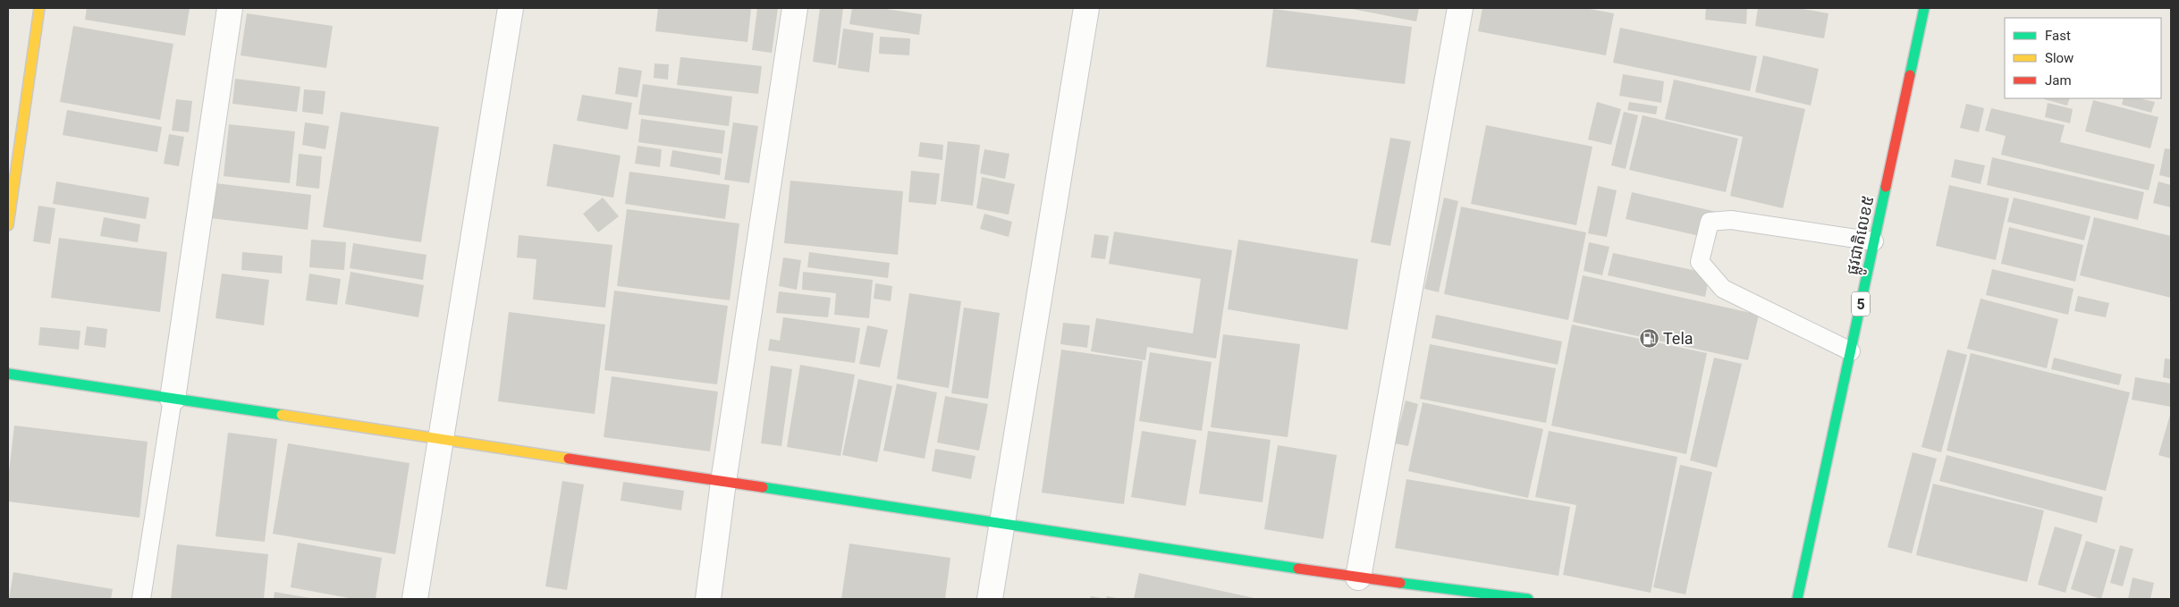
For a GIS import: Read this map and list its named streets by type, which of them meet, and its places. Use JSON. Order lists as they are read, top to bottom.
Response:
{
  "streets": {
    "main road": ["ផ្លូវជាតិលេខ៥", "5"]
  },
  "places": {
    "fuel station": ["Tela"]
  },
  "legend": ["Fast", "Slow", "Jam"]
}
